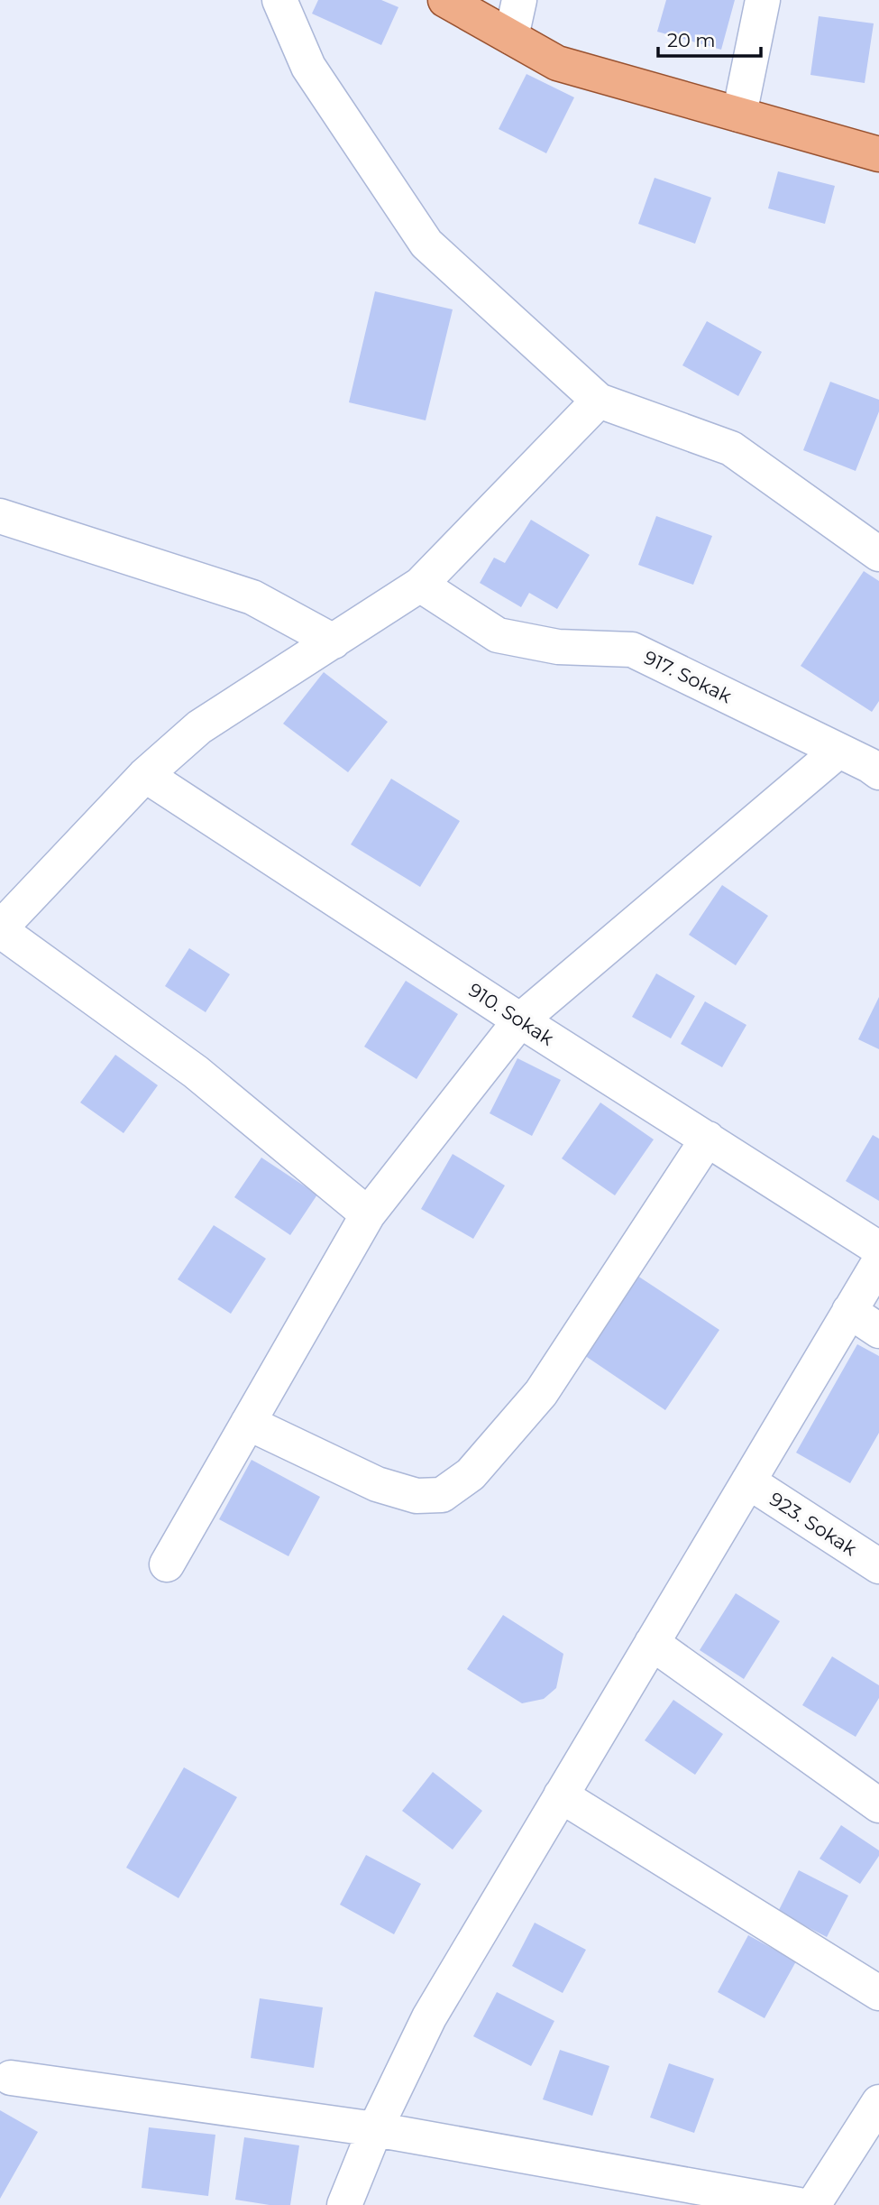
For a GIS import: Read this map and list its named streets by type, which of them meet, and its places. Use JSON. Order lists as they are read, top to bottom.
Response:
{
  "streets": {
    "street": ["917. Sokak", "910. Sokak", "923. Sokak"]
  },
  "scale_bar": "20 m"
}
